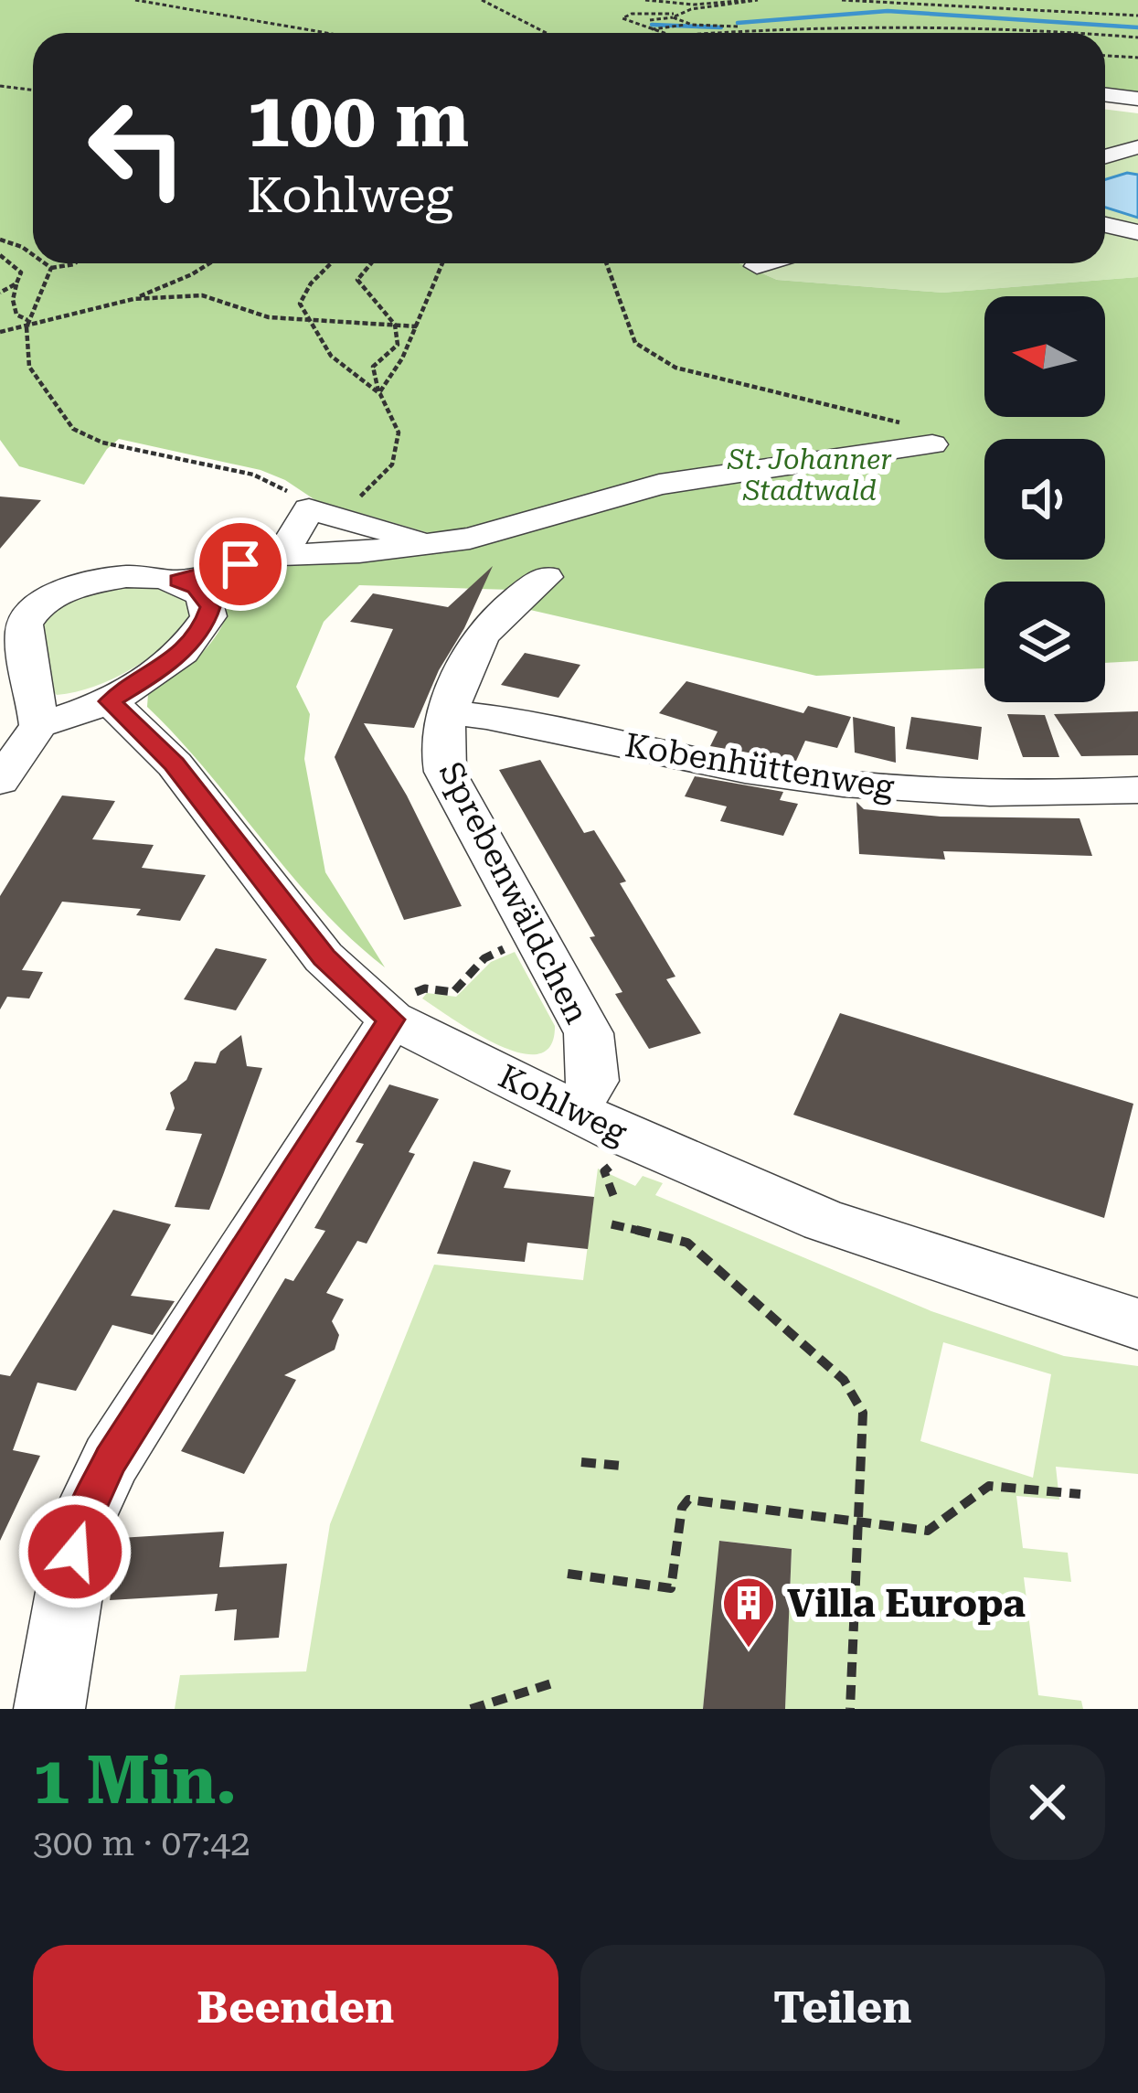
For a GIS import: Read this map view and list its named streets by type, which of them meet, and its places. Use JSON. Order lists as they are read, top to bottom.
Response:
{
  "streets": {
    "street": ["Kobenhüttenweg", "Sprebenwäldchen", "Kohlweg"]
  },
  "crossings": [
    ["Kobenhüttenweg", "Sprebenwäldchen"],
    ["Sprebenwäldchen", "Kohlweg"]
  ],
  "parks": ["St. Johanner Stadtwald"],
  "places": {
    "building": ["Villa Europa"]
  },
  "north": "left",
  "page": {
    "turn": ["100 m", "Kohlweg"],
    "heading": ["1 Min.", "300 m · 07:42"],
    "buttons": ["Beenden", "Teilen"]
  }
}
